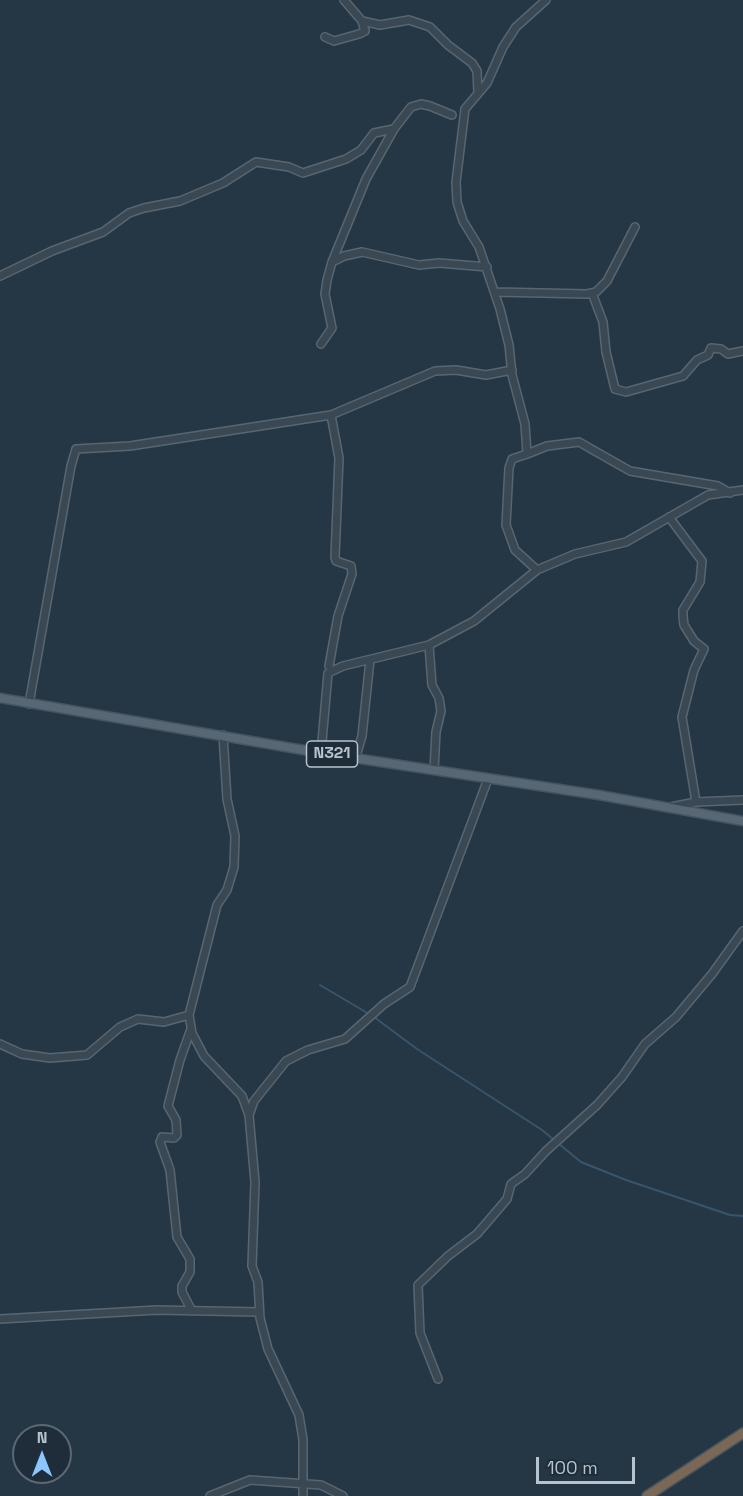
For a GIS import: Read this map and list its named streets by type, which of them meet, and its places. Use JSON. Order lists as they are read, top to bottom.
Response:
{
  "streets": {
    "main road": ["N321"]
  },
  "scale_bar": "100 m",
  "north": "top"
}
